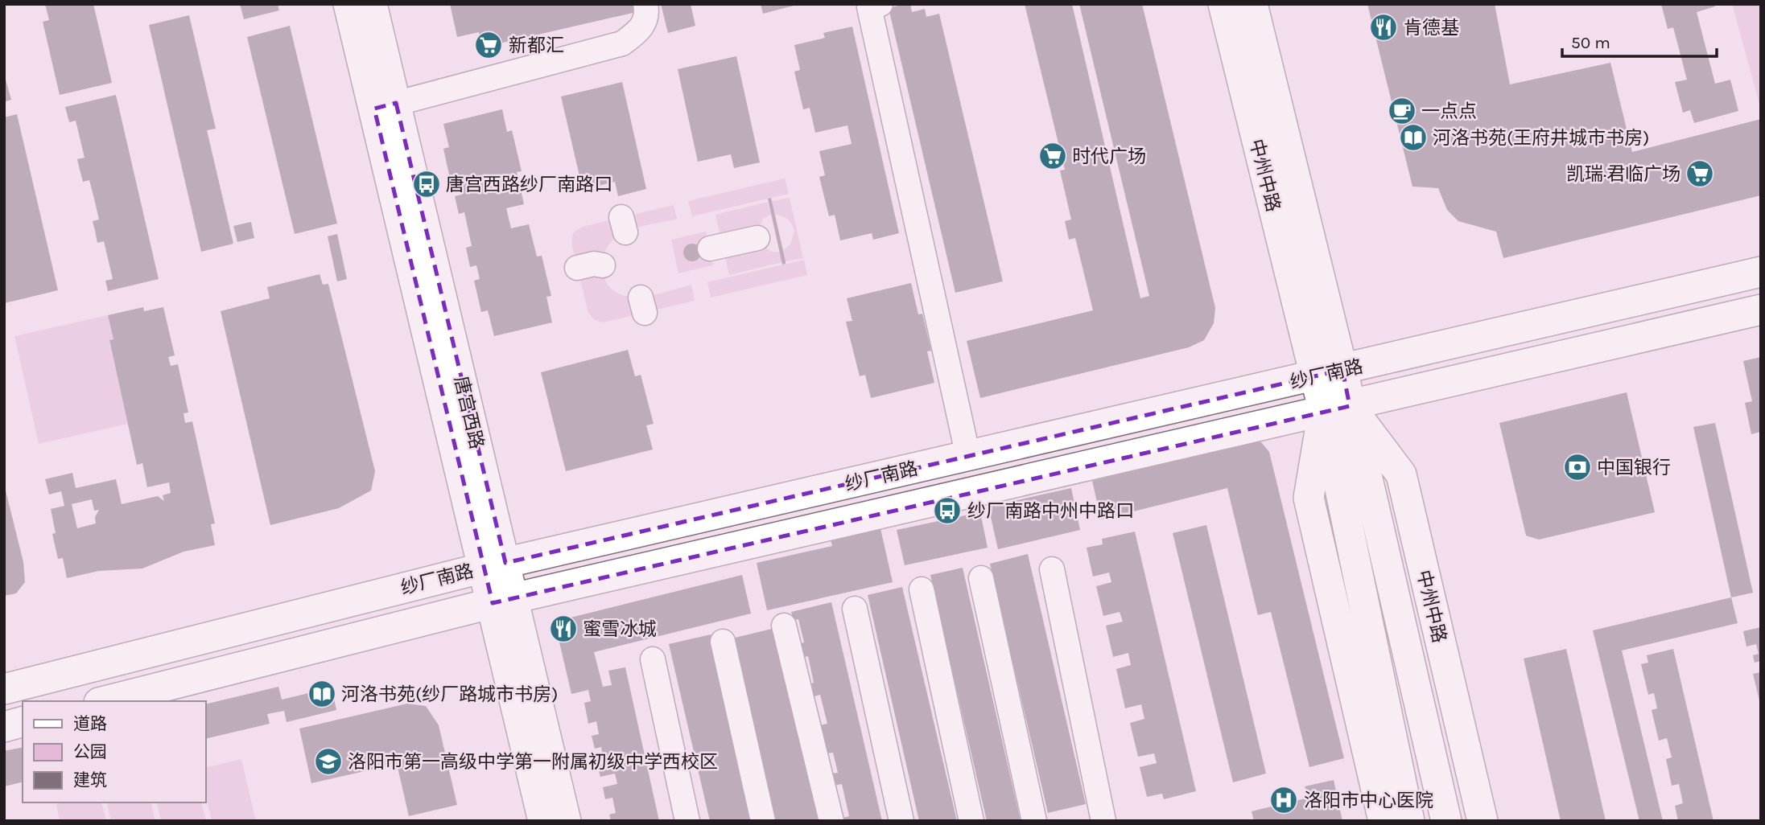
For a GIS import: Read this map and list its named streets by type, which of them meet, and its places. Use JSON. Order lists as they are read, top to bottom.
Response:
{
  "streets": {
    "main road": ["中州中路", "纱厂南路", "唐宫西路"]
  },
  "crossings": [
    ["中州中路", "纱厂南路"],
    ["纱厂南路", "唐宫西路"]
  ],
  "places": {
    "restaurant": ["肯德基", "蜜雪冰城"],
    "supermarket": ["新都汇", "时代广场", "凯瑞·君临广场"],
    "cafe": ["一点点"],
    "library": ["河洛书苑(王府井城市书房)", "河洛书苑(纱厂路城市书房)"],
    "bus stop": ["唐宫西路纱厂南路口", "纱厂南路中州中路口"],
    "bank": ["中国银行"],
    "school or university": ["洛阳市第一高级中学第一附属初级中学西校区"],
    "hospital": ["洛阳市中心医院"]
  },
  "legend": ["道路", "公园", "建筑"],
  "scale_bar": "50 m"
}
